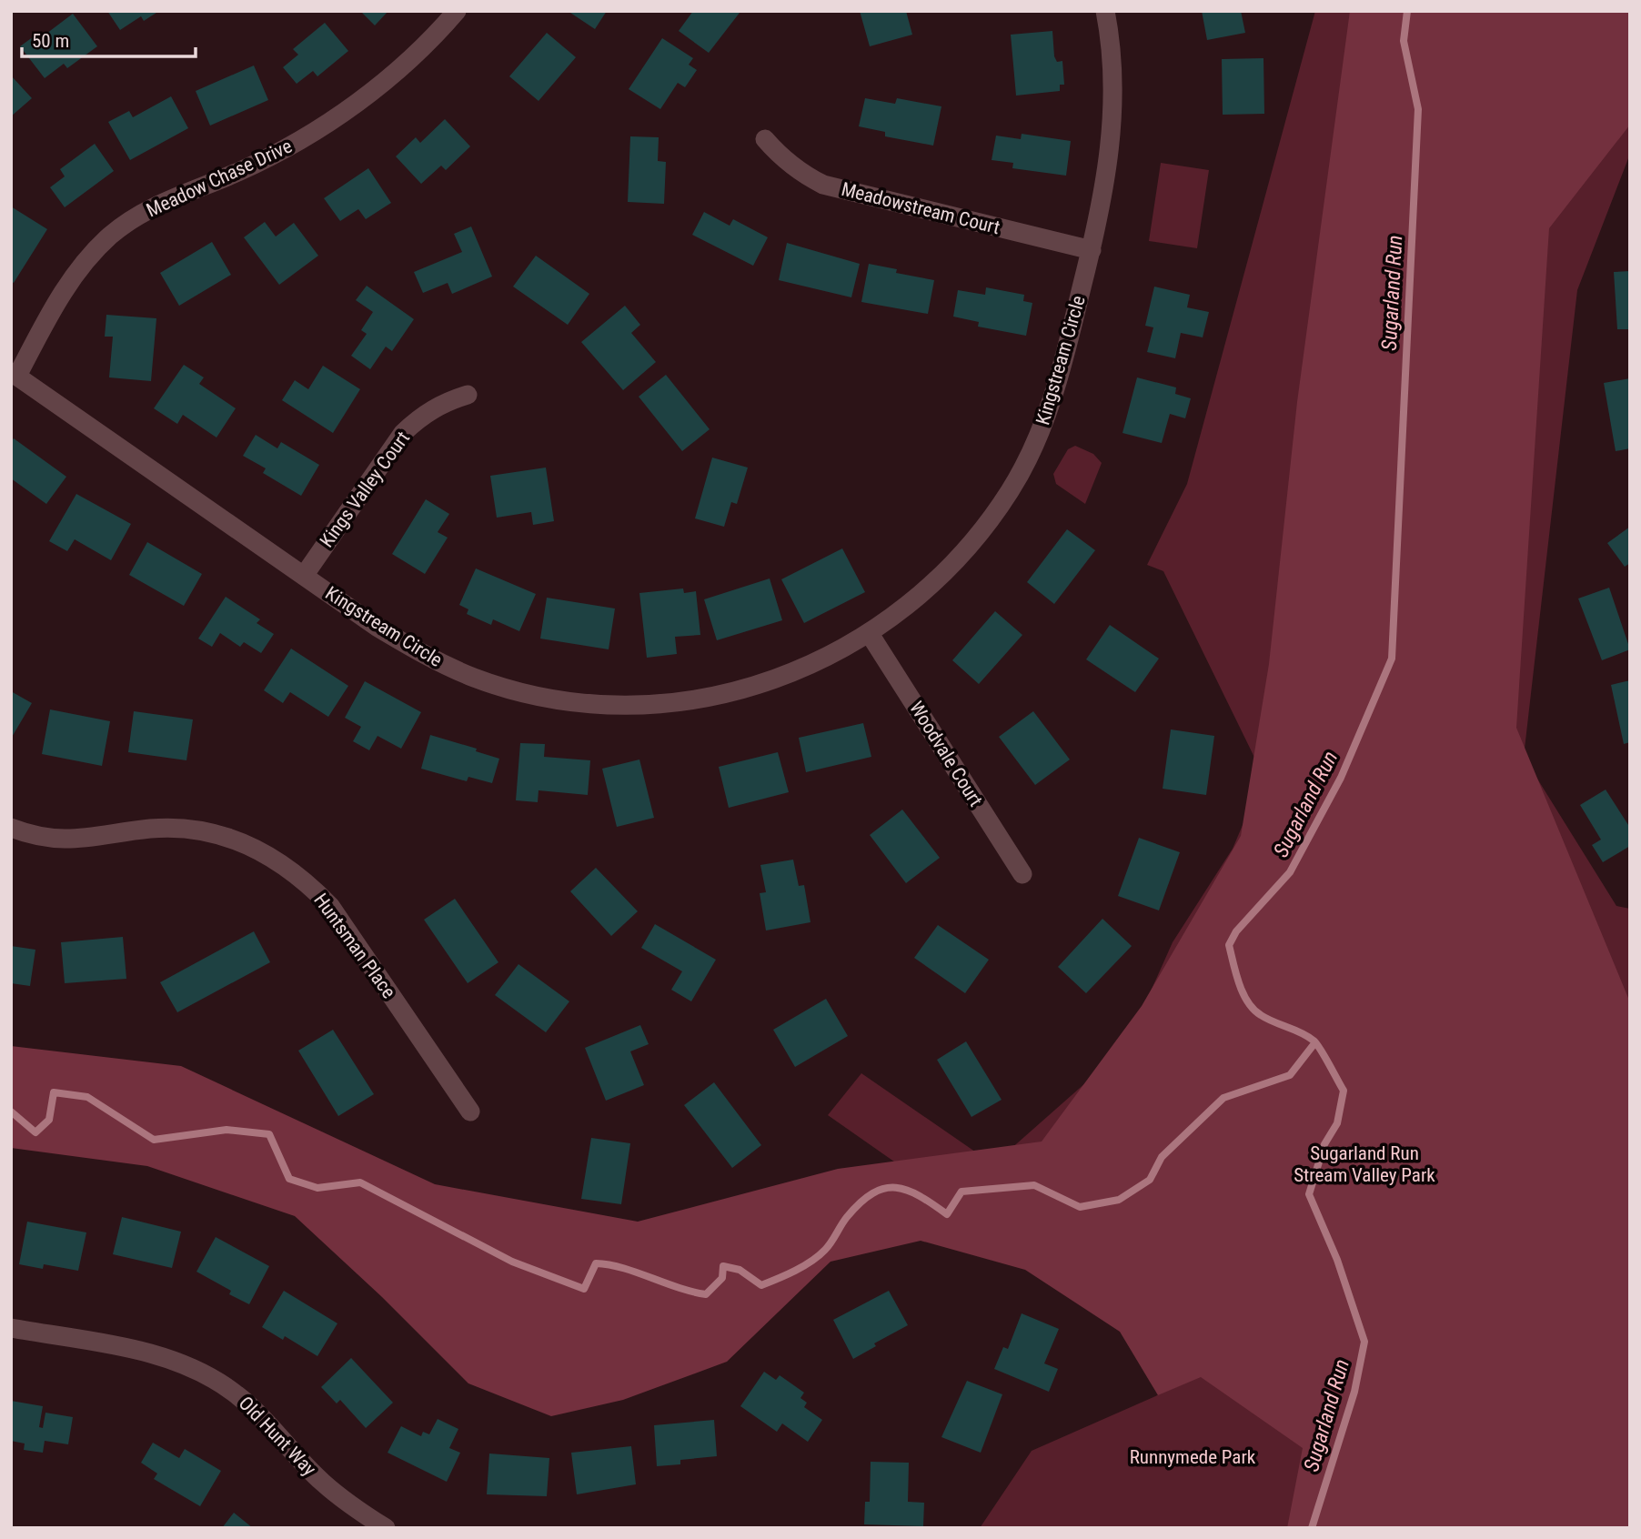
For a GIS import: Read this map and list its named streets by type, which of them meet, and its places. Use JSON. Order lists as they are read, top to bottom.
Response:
{
  "streets": {
    "street": [
      "Meadow Chase Drive",
      "Meadowstream Court",
      "Kingstream Circle",
      "Kings Valley Court",
      "Woodvale Court",
      "Huntsman Place",
      "Old Hunt Way"
    ]
  },
  "crossings": [
    ["Meadow Chase Drive", "Kingstream Circle"],
    ["Meadowstream Court", "Kingstream Circle"],
    ["Kingstream Circle", "Kings Valley Court"],
    ["Kingstream Circle", "Woodvale Court"]
  ],
  "water": ["Sugarland Run"],
  "parks": ["Sugarland Run Stream Valley Park", "Runnymede Park"],
  "scale_bar": "50 m"
}
